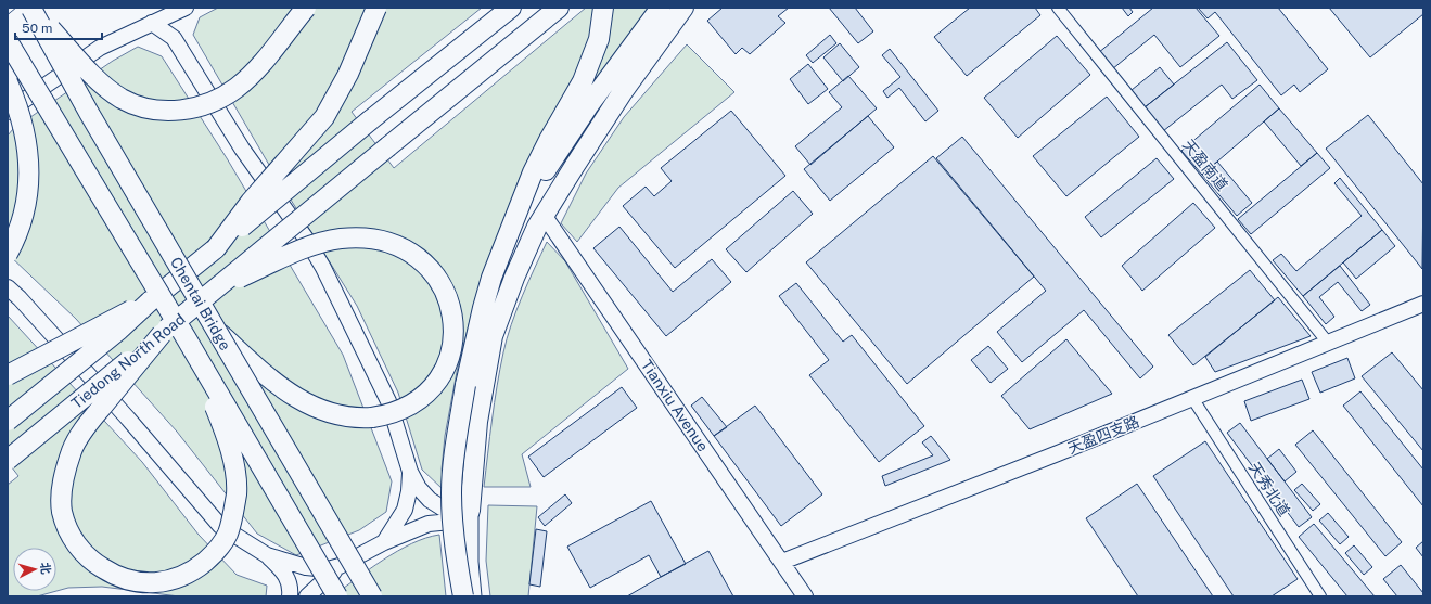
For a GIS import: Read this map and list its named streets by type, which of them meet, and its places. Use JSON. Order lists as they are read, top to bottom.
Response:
{
  "streets": {
    "highway": ["Chentai Bridge", "Tiedong North Road"],
    "street": [
      "天盈南道",
      "Tianxiu Avenue",
      "天盈四支路",
      "天秀北道"
    ]
  },
  "crossings": [
    ["天盈南道", "天盈四支路"],
    ["Tianxiu Avenue", "天盈四支路"],
    ["天盈四支路", "天秀北道"]
  ],
  "scale_bar": "50 m",
  "north": "right"
}
